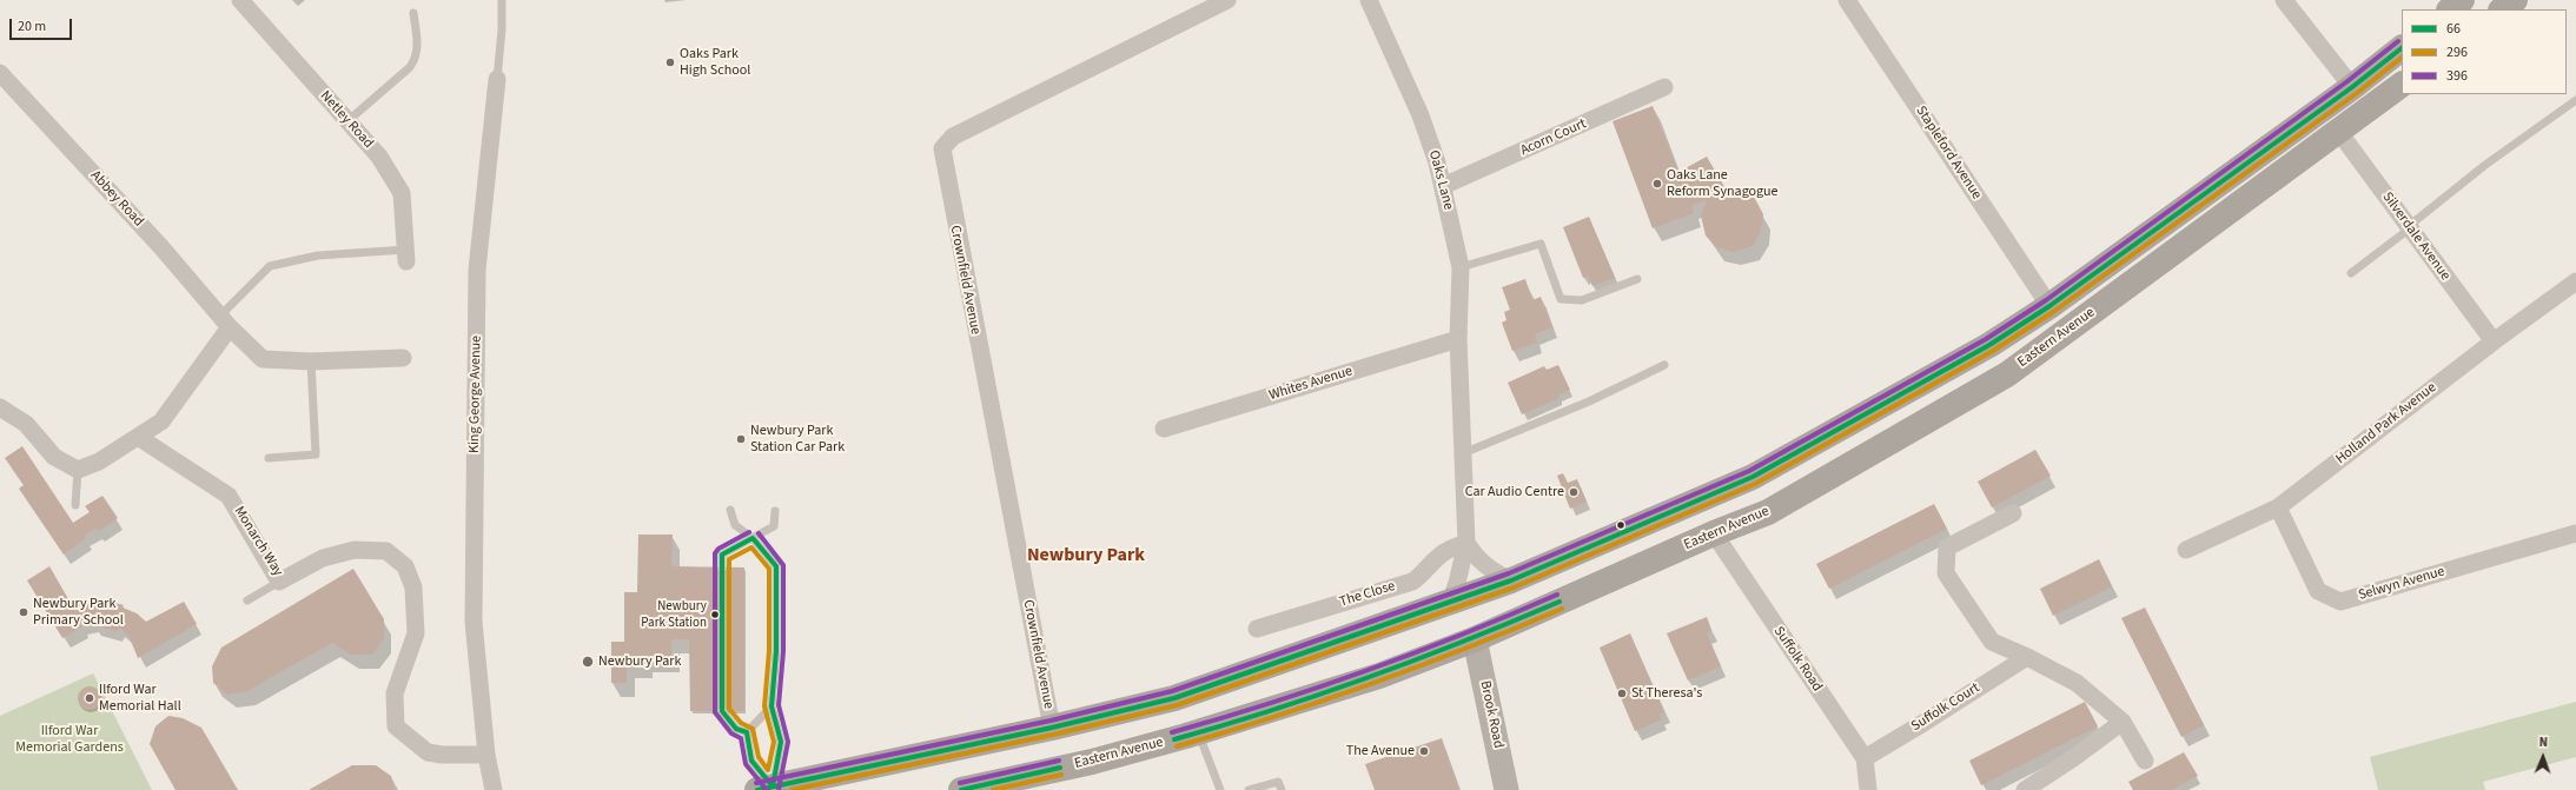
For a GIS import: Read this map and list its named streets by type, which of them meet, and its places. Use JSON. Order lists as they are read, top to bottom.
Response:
{
  "streets": {
    "highway": ["Eastern Avenue"],
    "street": [
      "Netley Road",
      "Acorn Court",
      "Stapleford Avenue",
      "Oaks Lane",
      "Abbey Road",
      "Silverdale Avenue",
      "Crownfield Avenue",
      "Whites Avenue",
      "King George Avenue",
      "Holland Park Avenue",
      "Monarch Way",
      "Selwyn Avenue",
      "The Close",
      "Suffolk Road",
      "Suffolk Court",
      "Brook Road"
    ]
  },
  "crossings": [
    ["Acorn Court", "Oaks Lane"],
    ["Stapleford Avenue", "Eastern Avenue"],
    ["Oaks Lane", "Eastern Avenue"],
    ["Oaks Lane", "Whites Avenue"],
    ["Oaks Lane", "The Close"],
    ["Silverdale Avenue", "Eastern Avenue"],
    ["Silverdale Avenue", "Holland Park Avenue"],
    ["Crownfield Avenue", "Eastern Avenue"],
    ["Eastern Avenue", "Suffolk Road"],
    ["Eastern Avenue", "Brook Road"],
    ["King George Avenue", "Monarch Way"],
    ["Holland Park Avenue", "Selwyn Avenue"],
    ["Suffolk Road", "Suffolk Court"]
  ],
  "districts": ["Newbury Park"],
  "parks": ["Ilford War Memorial Gardens"],
  "places": [
    "Oaks Park High School",
    "Oaks Lane Reform Synagogue",
    "Newbury Park Station Car Park",
    "Car Audio Centre",
    "Newbury Park Primary School",
    "Newbury Park Station",
    "Newbury Park",
    "St Theresa's",
    "Ilford War Memorial Hall",
    "The Avenue"
  ],
  "lines": ["transit line 396", "transit line 66", "transit line 296"],
  "legend": ["66", "296", "396"],
  "scale_bar": "20 m",
  "north": "top"
}
